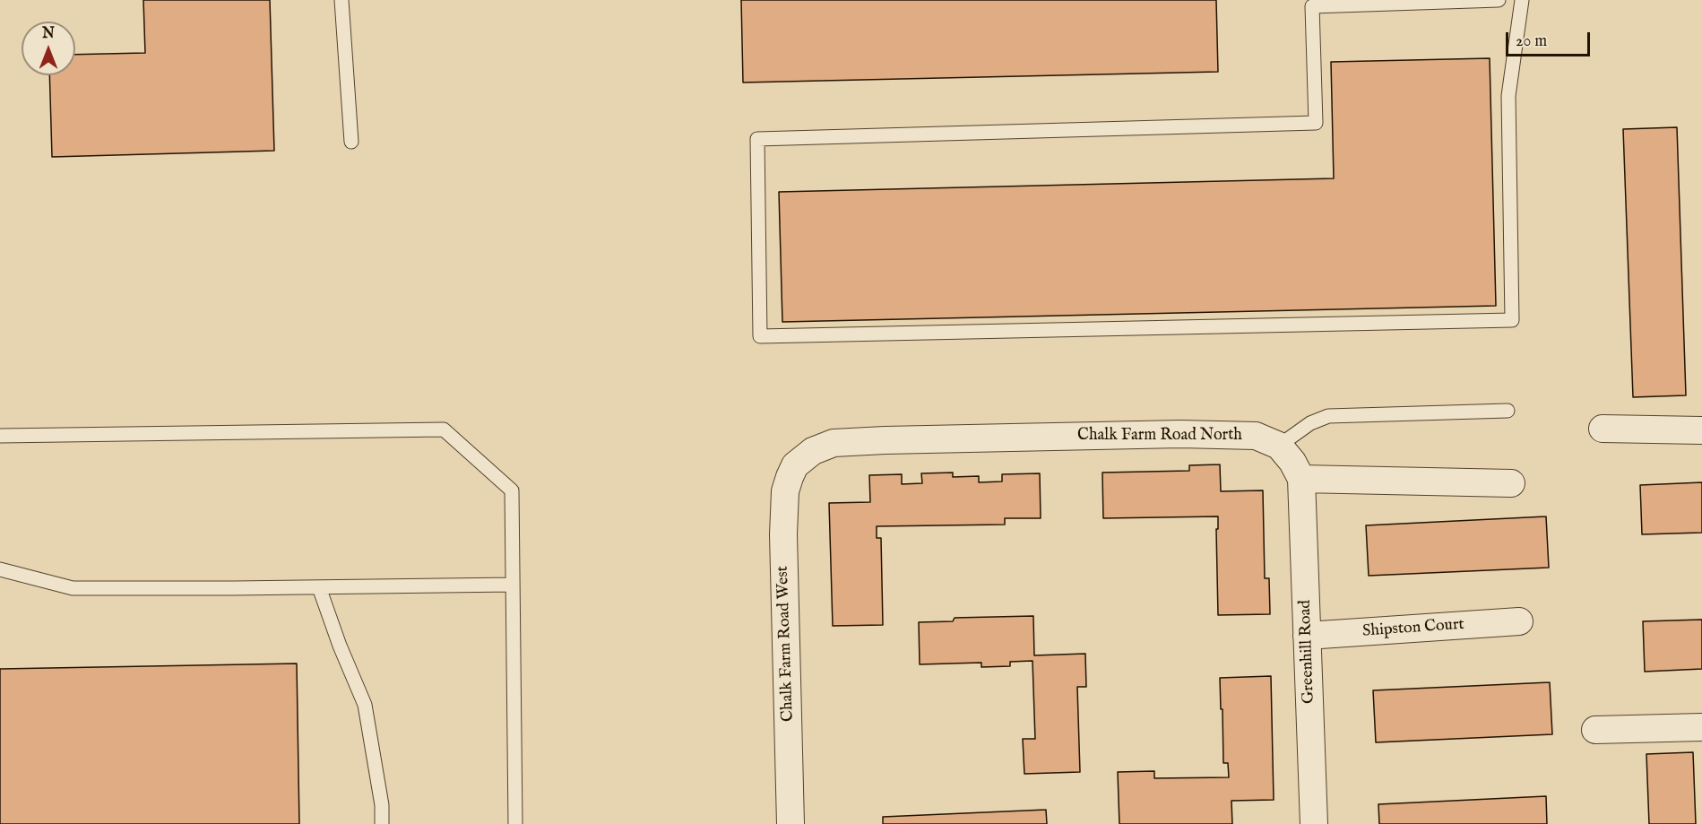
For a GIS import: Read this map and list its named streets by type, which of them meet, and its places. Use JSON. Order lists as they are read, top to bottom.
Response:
{
  "streets": {
    "street": [
      "Chalk Farm Road North",
      "Shipston Court",
      "Chalk Farm Road West",
      "Greenhill Road"
    ]
  },
  "crossings": [
    ["Chalk Farm Road North", "Chalk Farm Road West"],
    ["Shipston Court", "Greenhill Road"]
  ],
  "scale_bar": "20 m",
  "north": "top"
}
